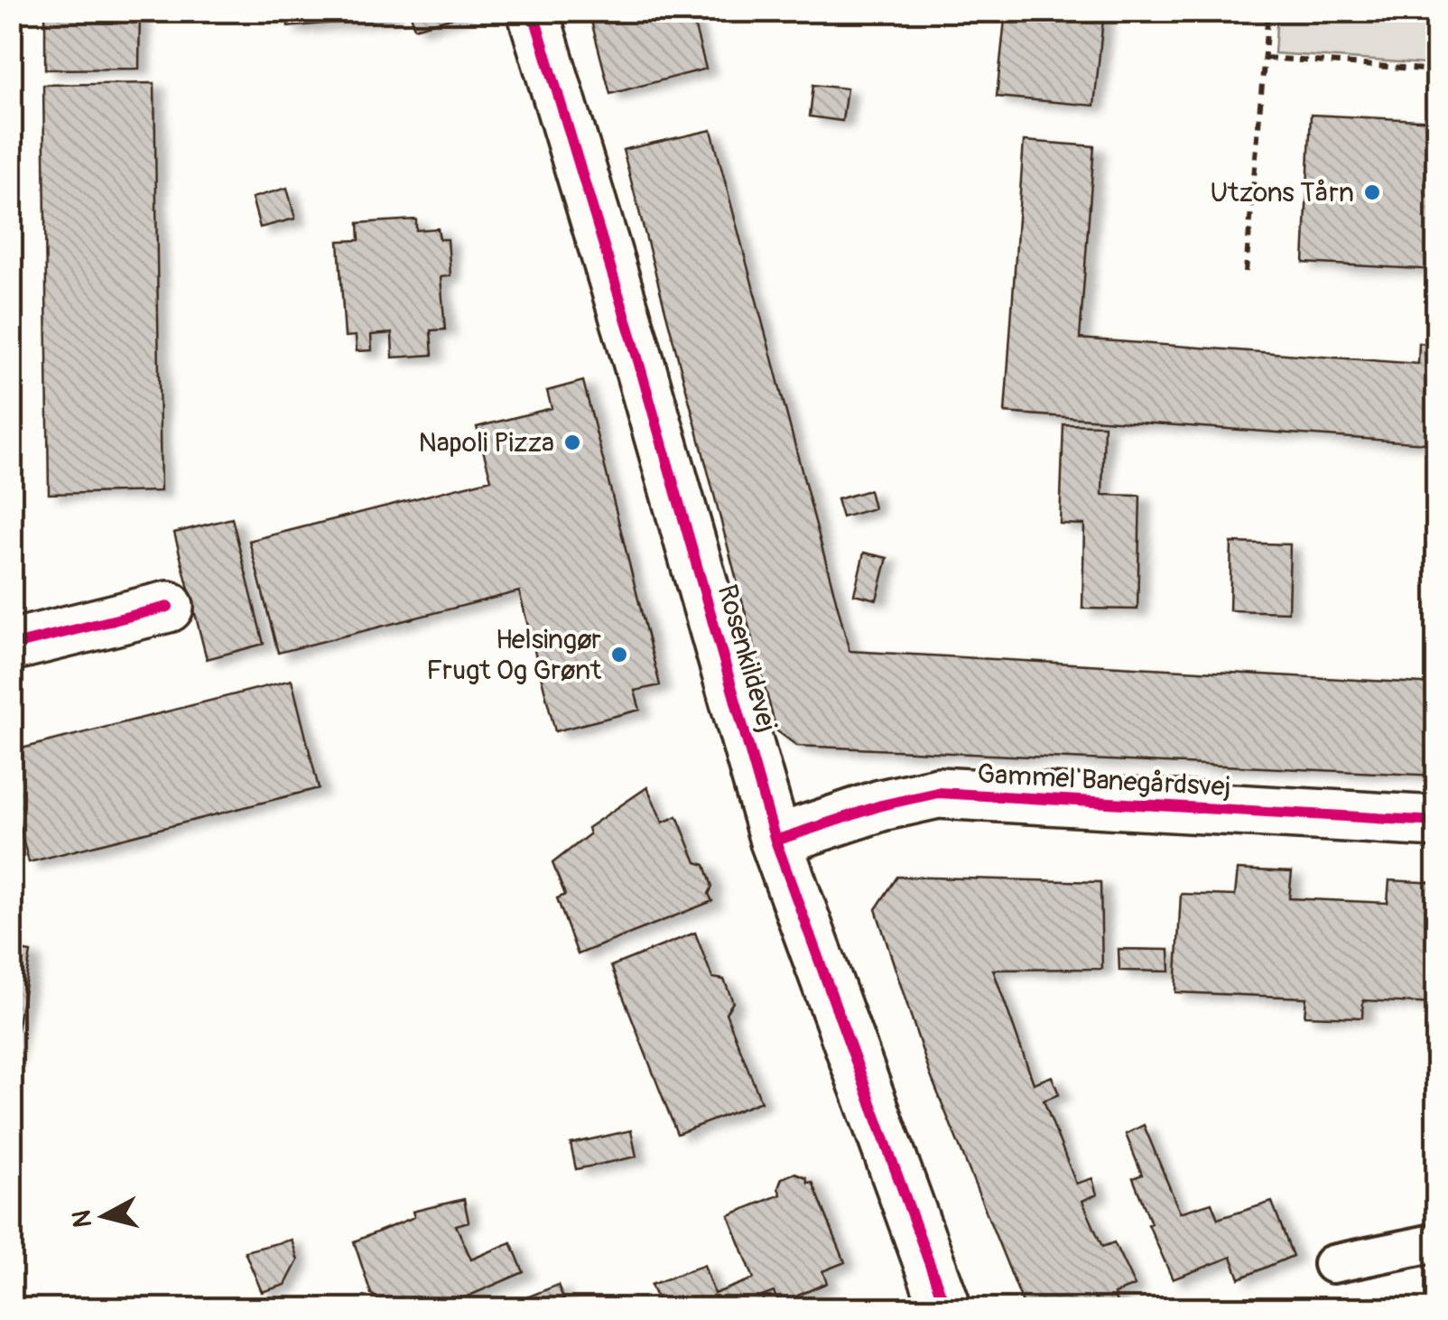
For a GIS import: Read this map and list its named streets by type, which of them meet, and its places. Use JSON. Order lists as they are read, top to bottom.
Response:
{
  "streets": {
    "street": ["Rosenkildevej", "Gammel Banegårdsvej"]
  },
  "crossings": [
    ["Rosenkildevej", "Gammel Banegårdsvej"]
  ],
  "places": ["Utzons Tårn", "Napoli Pizza", "Helsingør Frugt Og Grønt"],
  "north": "left"
}
